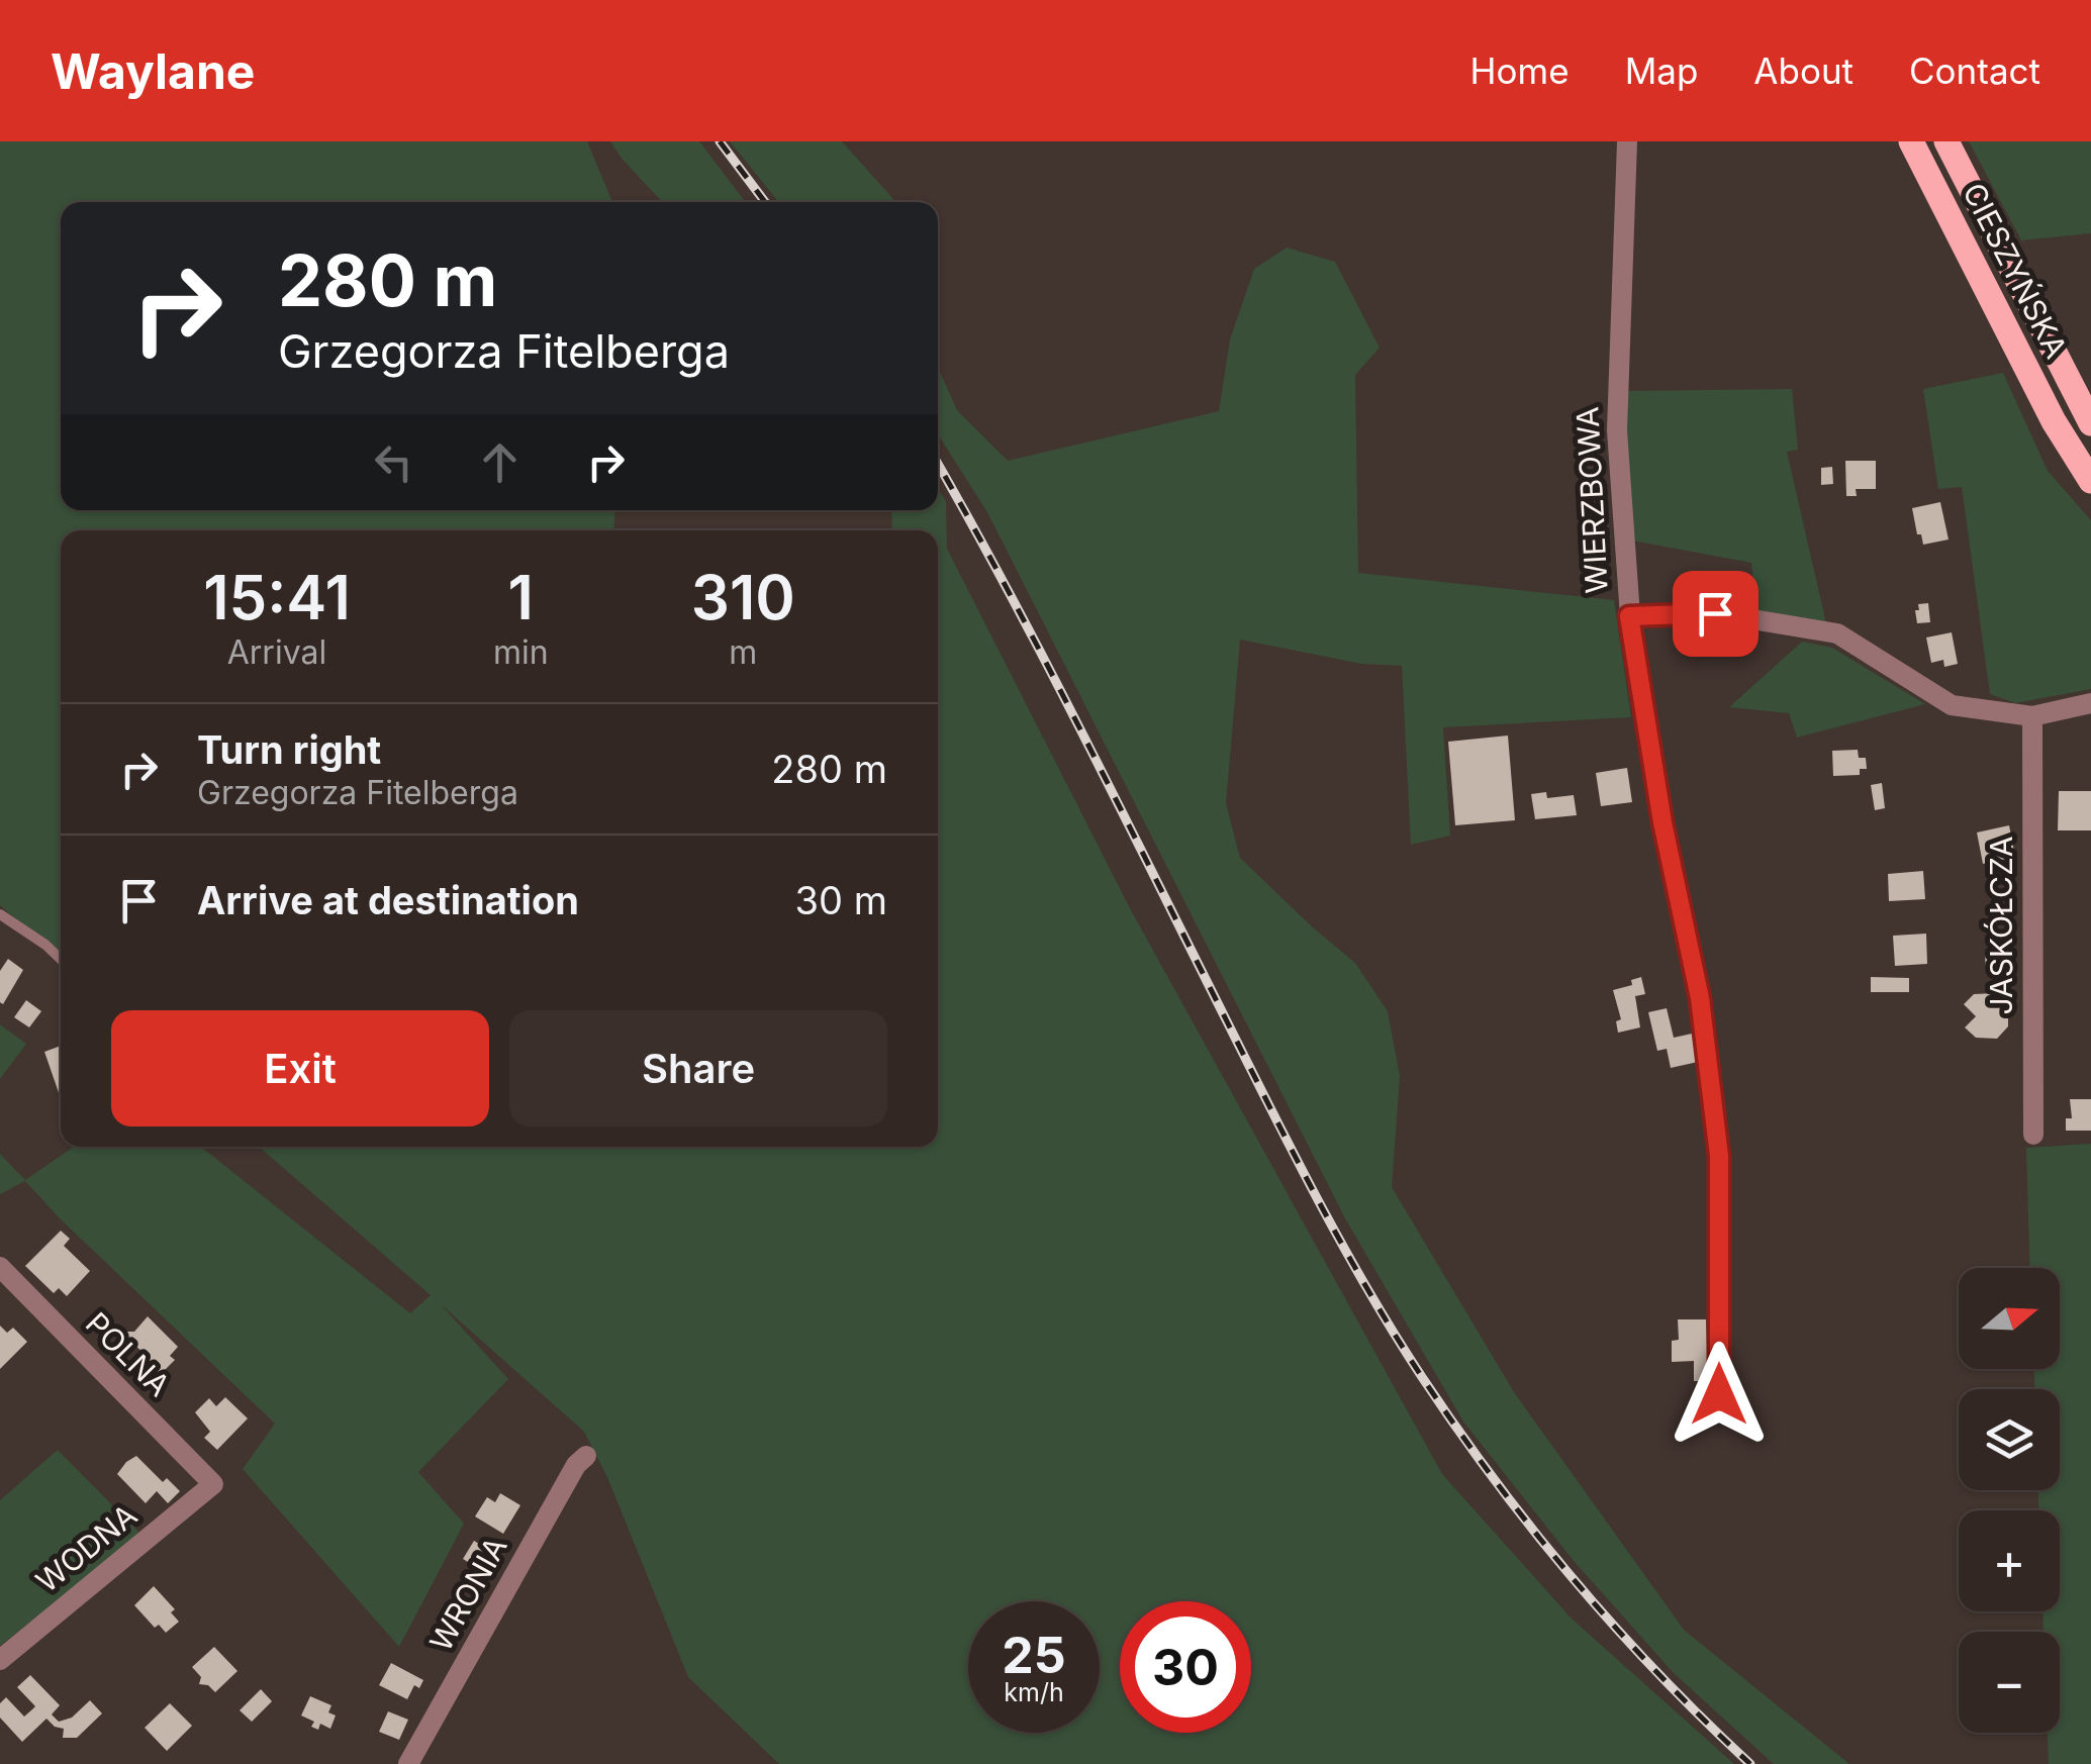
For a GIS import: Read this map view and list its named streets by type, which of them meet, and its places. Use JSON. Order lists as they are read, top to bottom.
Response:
{
  "streets": {
    "main road": ["CIESZYŃSKA"],
    "street": [
      "WIERZBOWA",
      "JASKÓŁCZA",
      "POLNA",
      "WODNA",
      "WRONIA"
    ]
  },
  "crossings": [
    ["POLNA", "WODNA"]
  ],
  "north": "right",
  "page": {
    "header": "Waylane",
    "nav": [
      "Home",
      "Map",
      "About",
      "Contact"
    ],
    "turn": ["280 m", "Grzegorza Fitelberga"],
    "eta": [
      "15:41",
      "Arrival",
      "1",
      "min",
      "310",
      "m"
    ],
    "list": [
      {
        "name": "Turn right",
        "note": "Grzegorza Fitelberga",
        "value": "280 m"
      },
      {
        "name": "Arrive at destination",
        "value": "30 m"
      }
    ],
    "buttons": ["Exit", "Share"],
    "map_buttons": ["+", "−"],
    "speed": "25 km/h",
    "limit": "30"
  }
}
